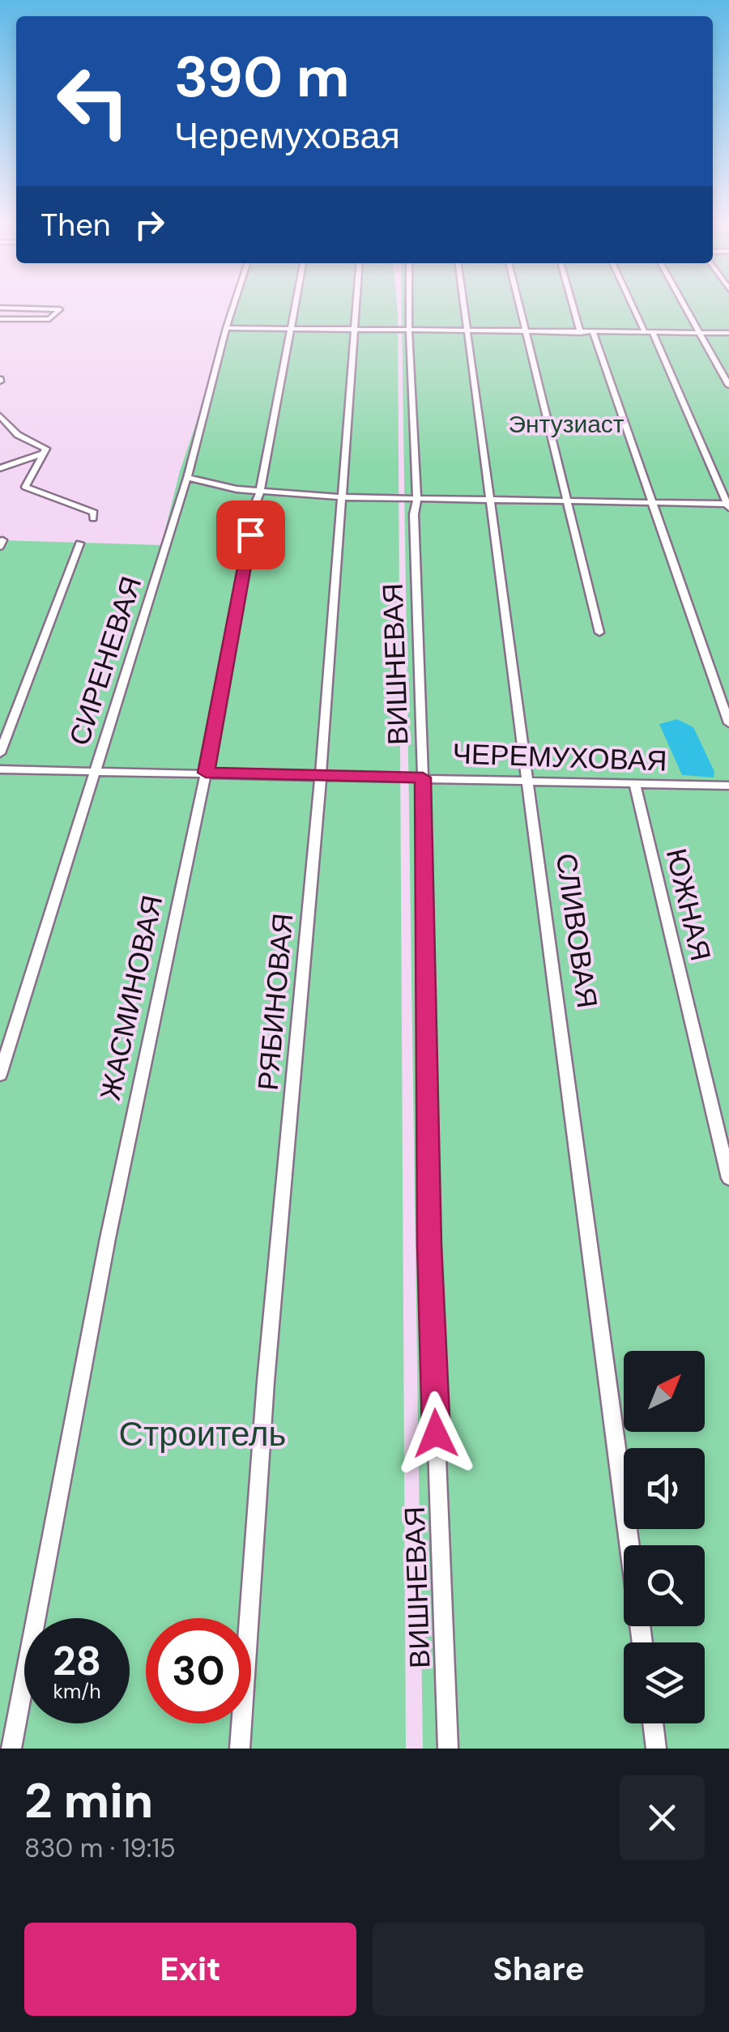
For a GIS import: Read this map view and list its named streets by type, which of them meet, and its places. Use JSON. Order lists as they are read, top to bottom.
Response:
{
  "streets": {
    "street": [
      "СИРЕНЕВАЯ",
      "ВИШНЕВАЯ",
      "ЧЕРЕМУХОВАЯ",
      "ЮЖНАЯ",
      "СЛИВОВАЯ",
      "ЖАСМИНОВАЯ",
      "РЯБИНОВАЯ"
    ]
  },
  "crossings": [
    ["СИРЕНЕВАЯ", "ЧЕРЕМУХОВАЯ"],
    ["ВИШНЕВАЯ", "ЧЕРЕМУХОВАЯ"],
    ["ЧЕРЕМУХОВАЯ", "ЮЖНАЯ"],
    ["ЧЕРЕМУХОВАЯ", "СЛИВОВАЯ"],
    ["ЧЕРЕМУХОВАЯ", "ЖАСМИНОВАЯ"],
    ["ЧЕРЕМУХОВАЯ", "РЯБИНОВАЯ"]
  ],
  "parks": ["Энтузиаст", "Строитель"],
  "north": "top right",
  "page": {
    "turn": ["390 m", "Черемуховая"],
    "then": "Then",
    "speed": "28 km/h",
    "limit": "30",
    "heading": ["2 min", "830 m · 19:15"],
    "buttons": ["Exit", "Share"]
  }
}
